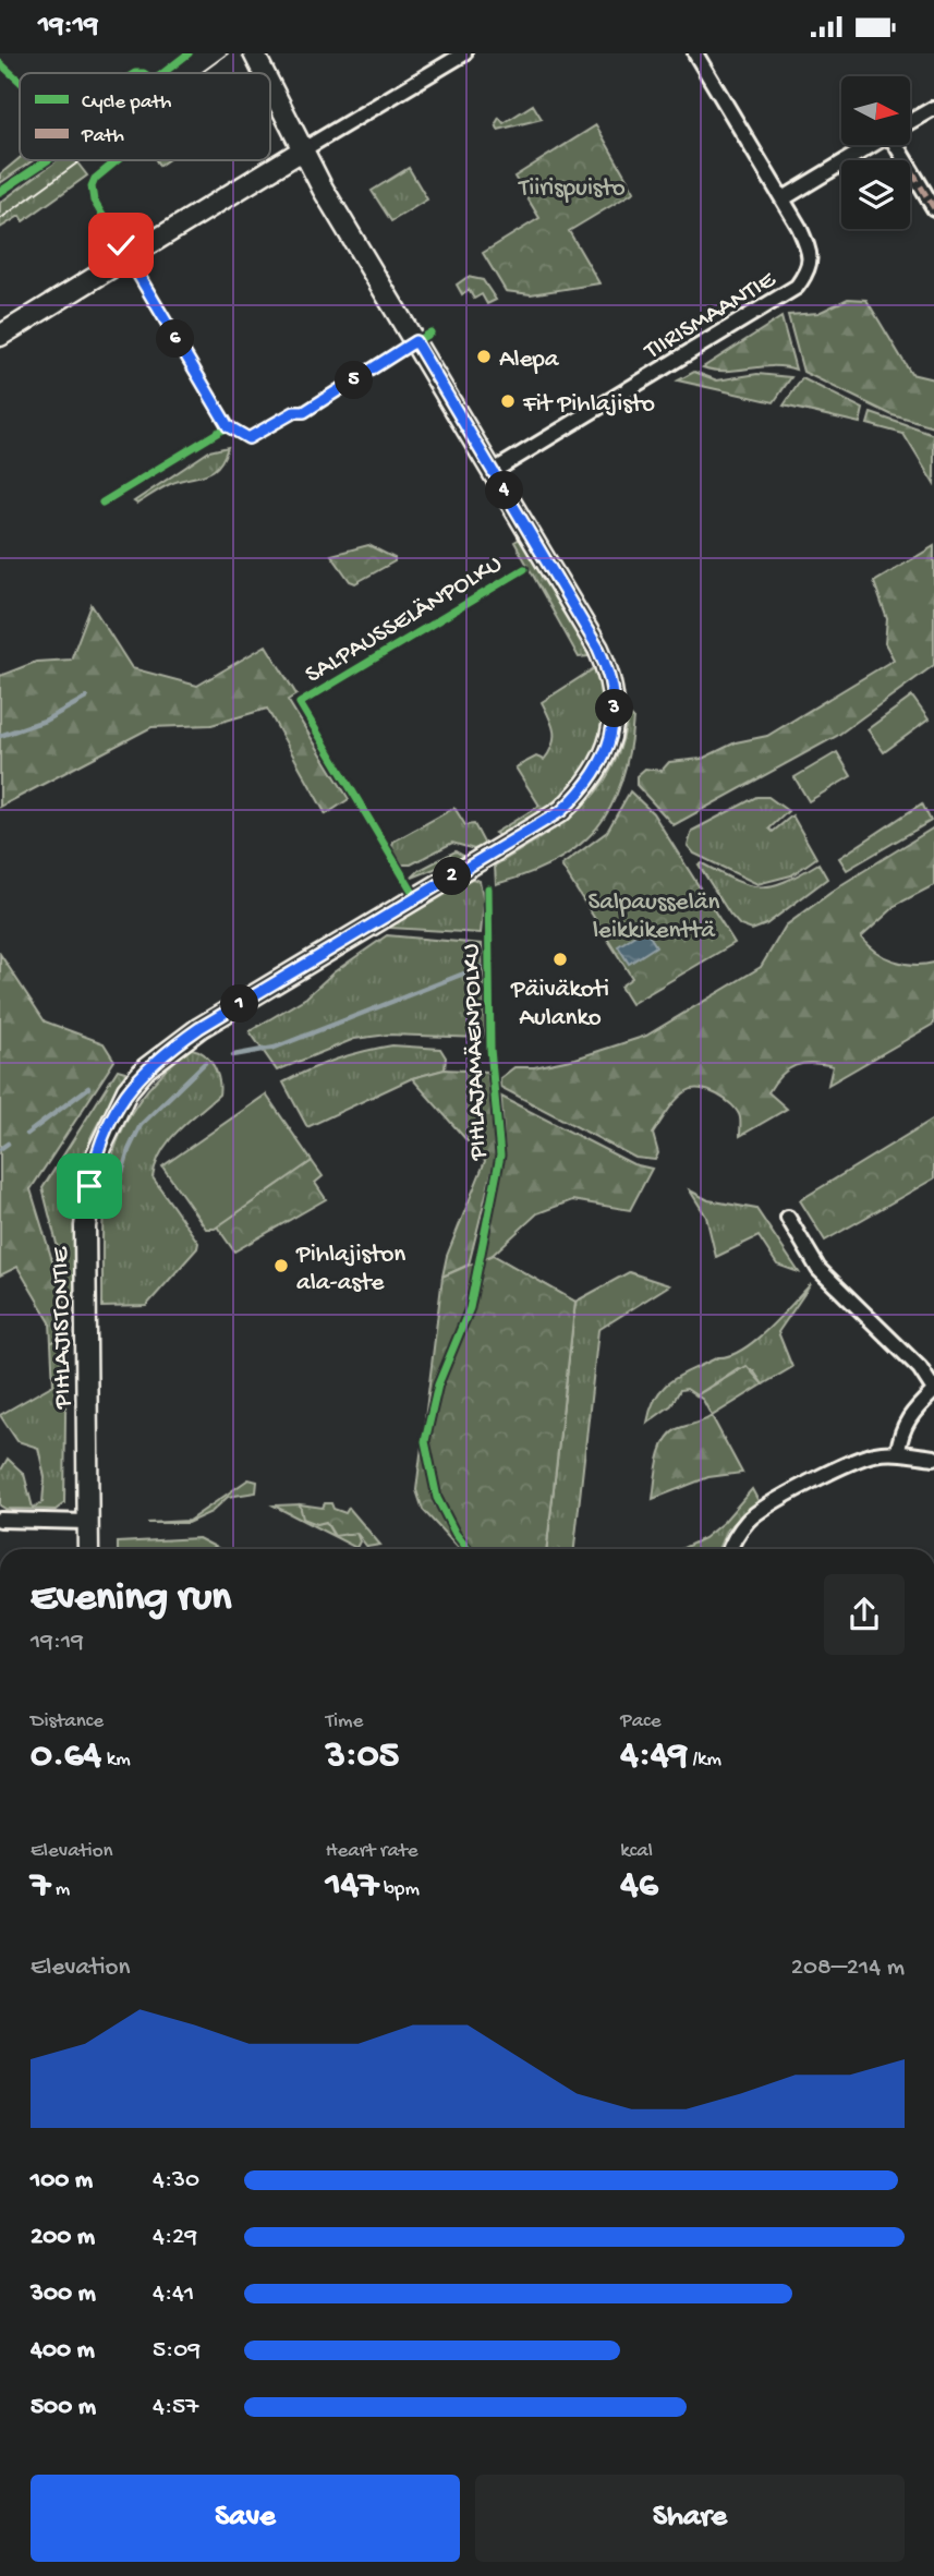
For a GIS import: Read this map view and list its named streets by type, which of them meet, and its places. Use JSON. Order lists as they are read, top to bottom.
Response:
{
  "streets": {
    "street": ["TIIRISMAANTIE", "PIHLAJISTONTIE"],
    "cycle path": ["SALPAUSSELÄNPOLKU", "PIHLAJAMÄENPOLKU"]
  },
  "crossings": [
    ["TIIRISMAANTIE", "PIHLAJISTONTIE"]
  ],
  "parks": ["Tiirispuisto", "Salpausselän leikkikenttä"],
  "places": [
    "Alepa",
    "Fit Pihlajisto",
    "Päiväkoti Aulanko",
    "Pihlajiston ala-aste"
  ],
  "legend": ["Cycle path", "Path"],
  "north": "right",
  "page": {
    "status": "19:19",
    "pins": [
      "6",
      "5",
      "4",
      "3",
      "2",
      "1"
    ],
    "heading": ["Evening run", "19:19"],
    "stats": [
      ["Distance", "0.64 km"],
      ["Time", "3:05"],
      ["Pace", "4:49 /km"],
      ["Elevation", "7 m"],
      ["Heart rate", "147 bpm"],
      ["kcal", "46"]
    ],
    "chart": ["Elevation", "208–214 m"],
    "list": [
      {
        "name": "100 m",
        "note": "4:30"
      },
      {
        "name": "200 m",
        "note": "4:29"
      },
      {
        "name": "300 m",
        "note": "4:41"
      },
      {
        "name": "400 m",
        "note": "5:09"
      },
      {
        "name": "500 m",
        "note": "4:57"
      }
    ],
    "buttons": ["Save", "Share"]
  }
}
